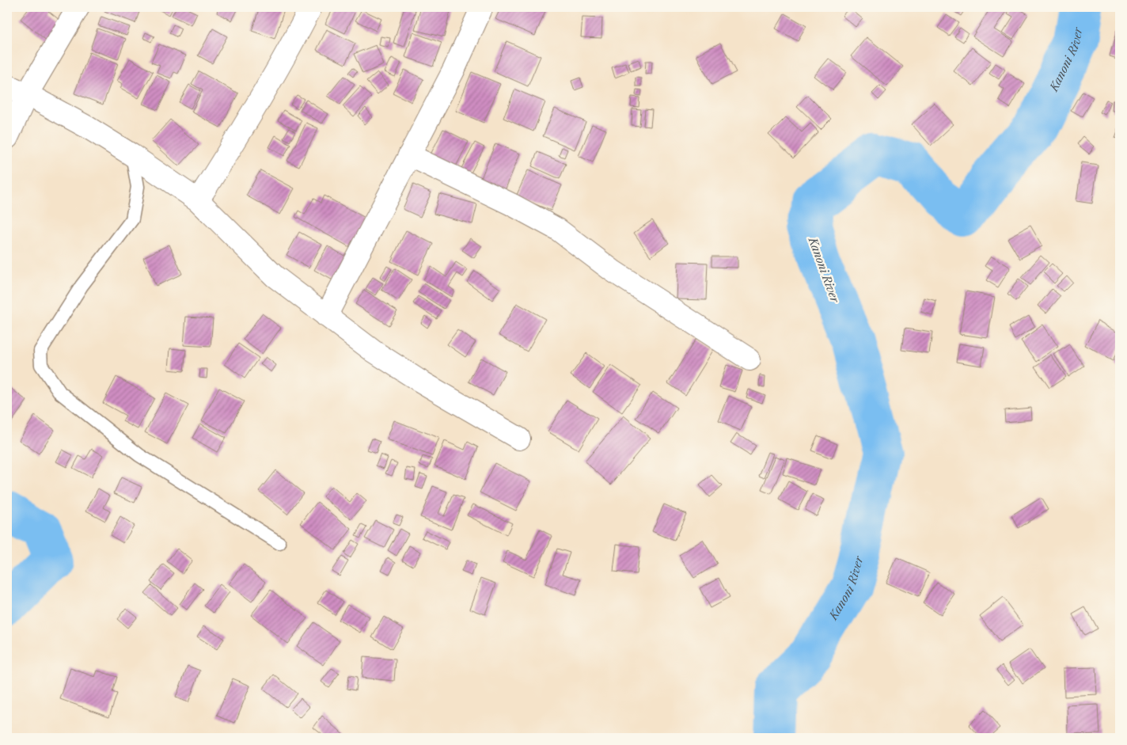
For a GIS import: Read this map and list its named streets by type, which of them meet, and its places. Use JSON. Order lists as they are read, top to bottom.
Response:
{
  "water": ["Kanoni River"]
}
